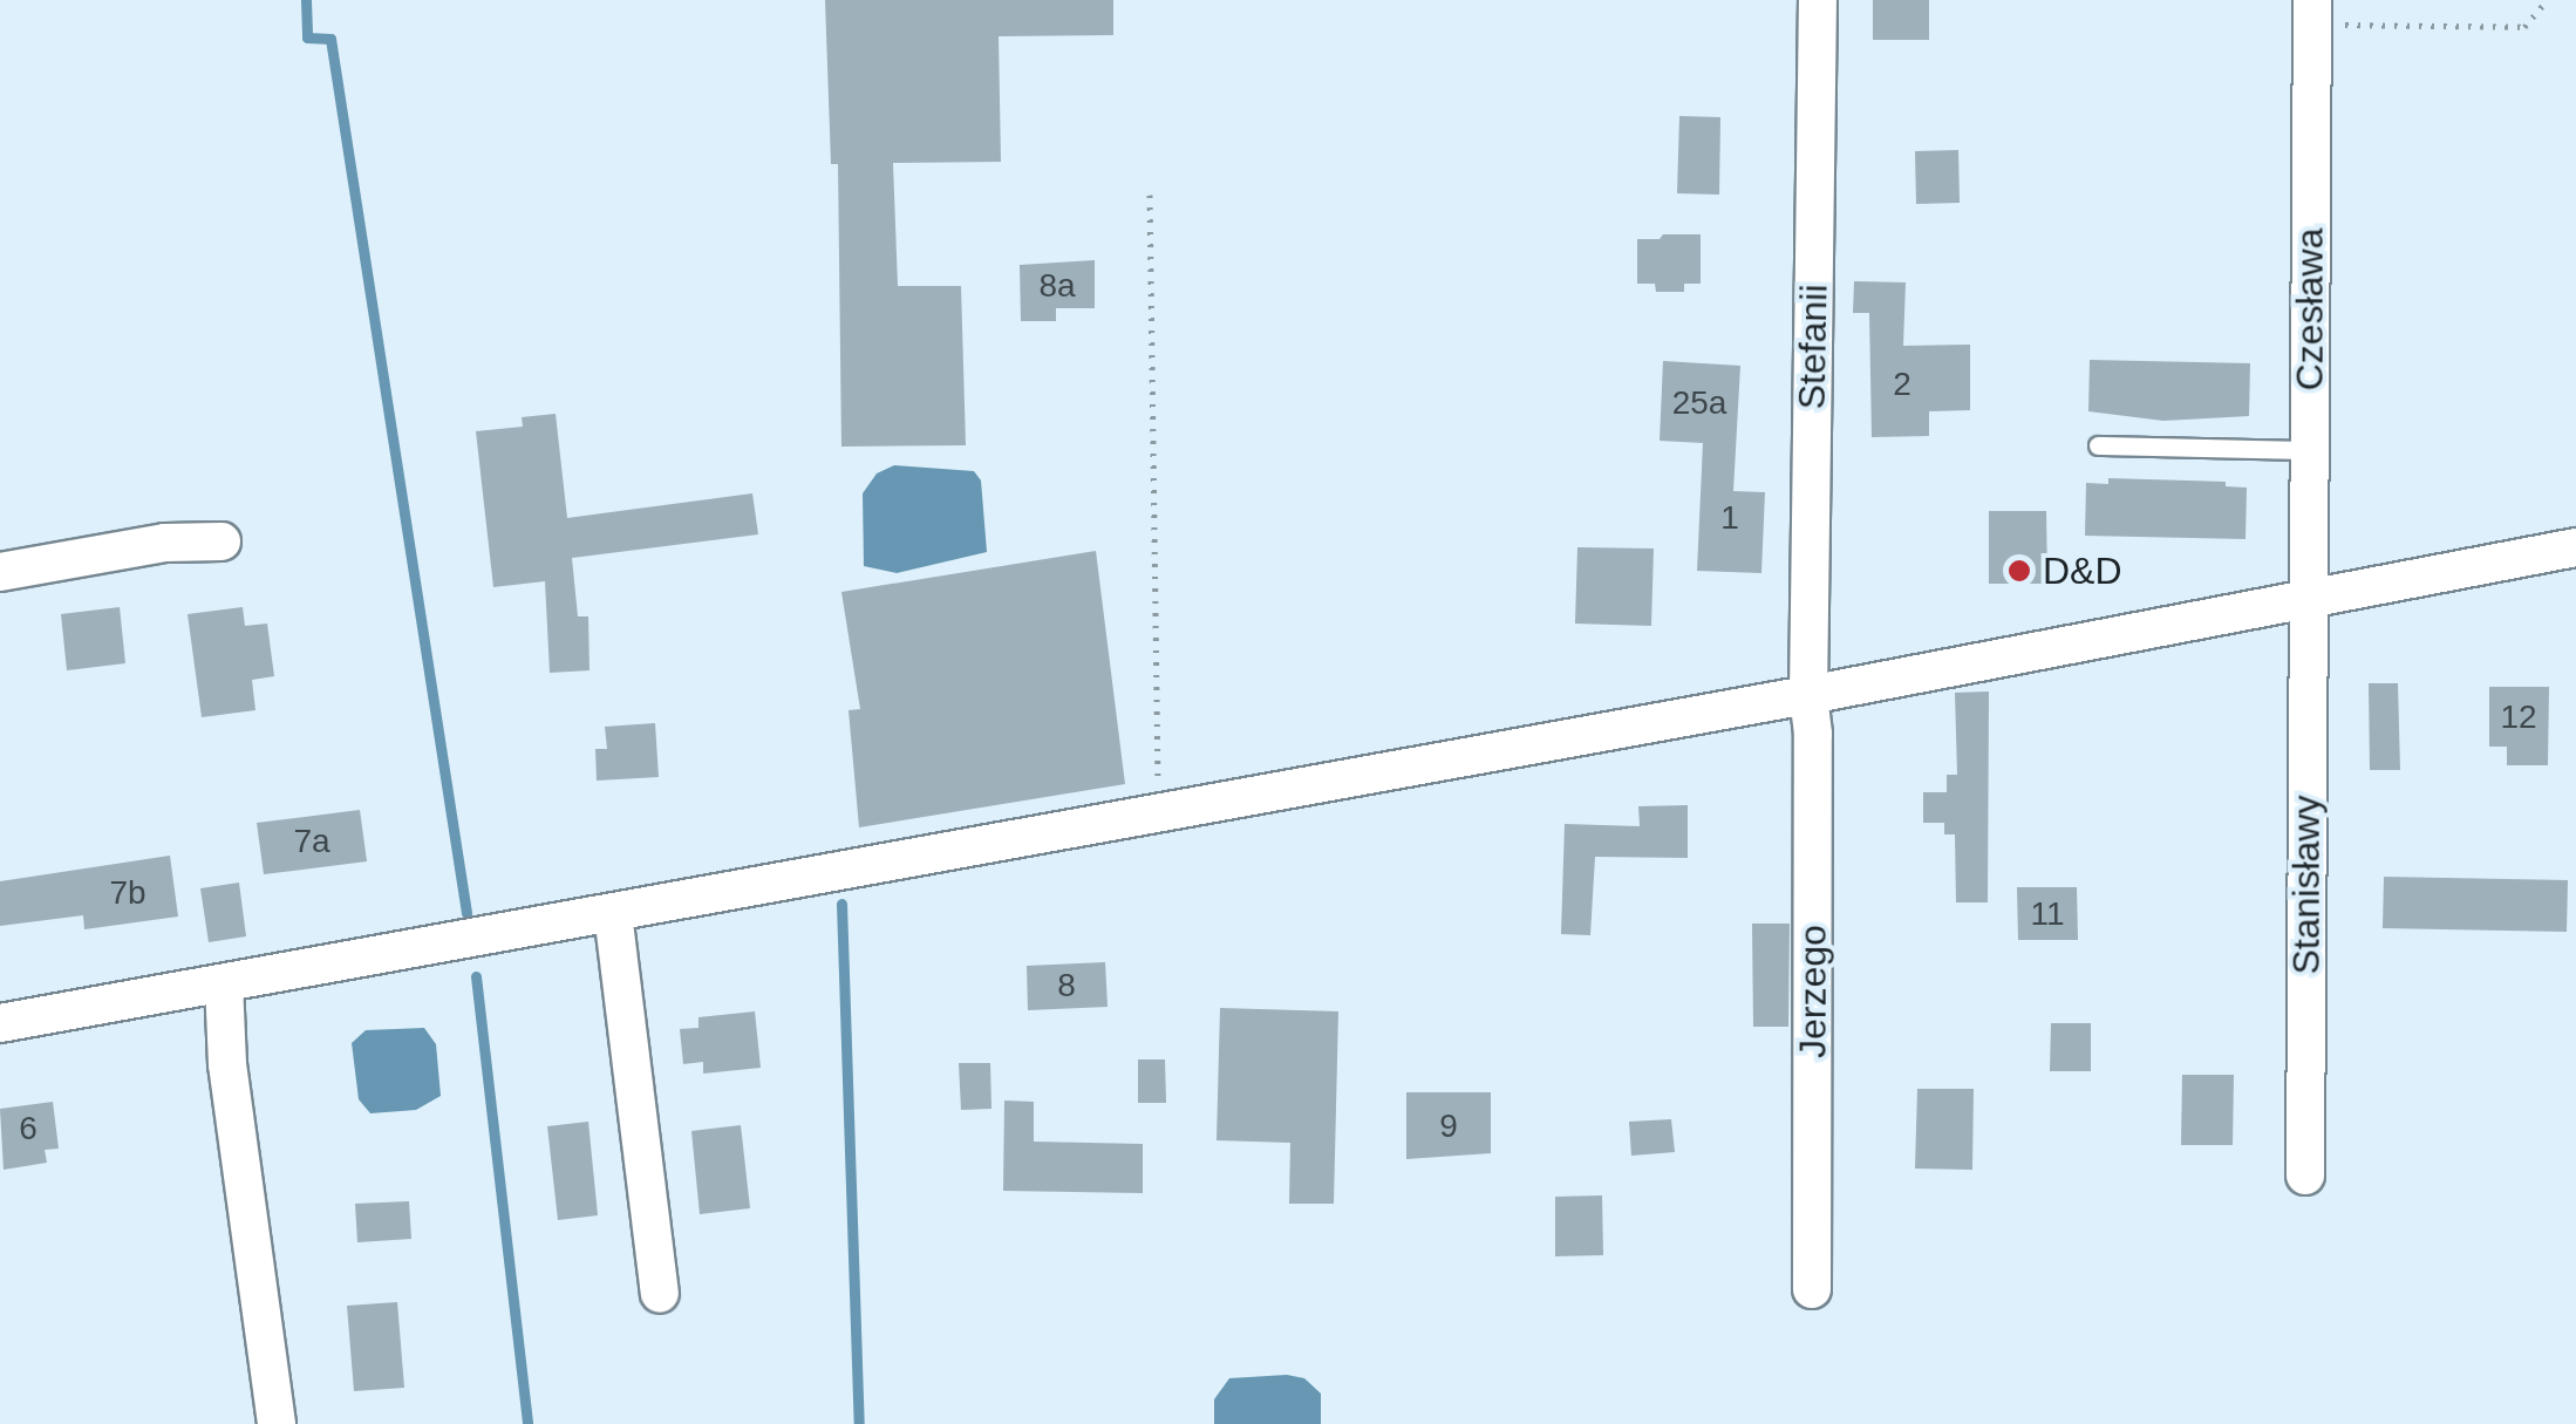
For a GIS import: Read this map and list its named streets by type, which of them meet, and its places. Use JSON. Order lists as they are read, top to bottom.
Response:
{
  "streets": {
    "street": [
      "Czesława",
      "Stefanii",
      "Stanisławy",
      "Jerzego"
    ]
  },
  "crossings": [
    ["Czesława", "Stanisławy"],
    ["Stefanii", "Jerzego"]
  ],
  "places": ["D&D"],
  "house_numbers": [
    "8a",
    "2",
    "25a",
    "1",
    "12",
    "7a",
    "7b",
    "11",
    "8",
    "9",
    "6"
  ]
}
